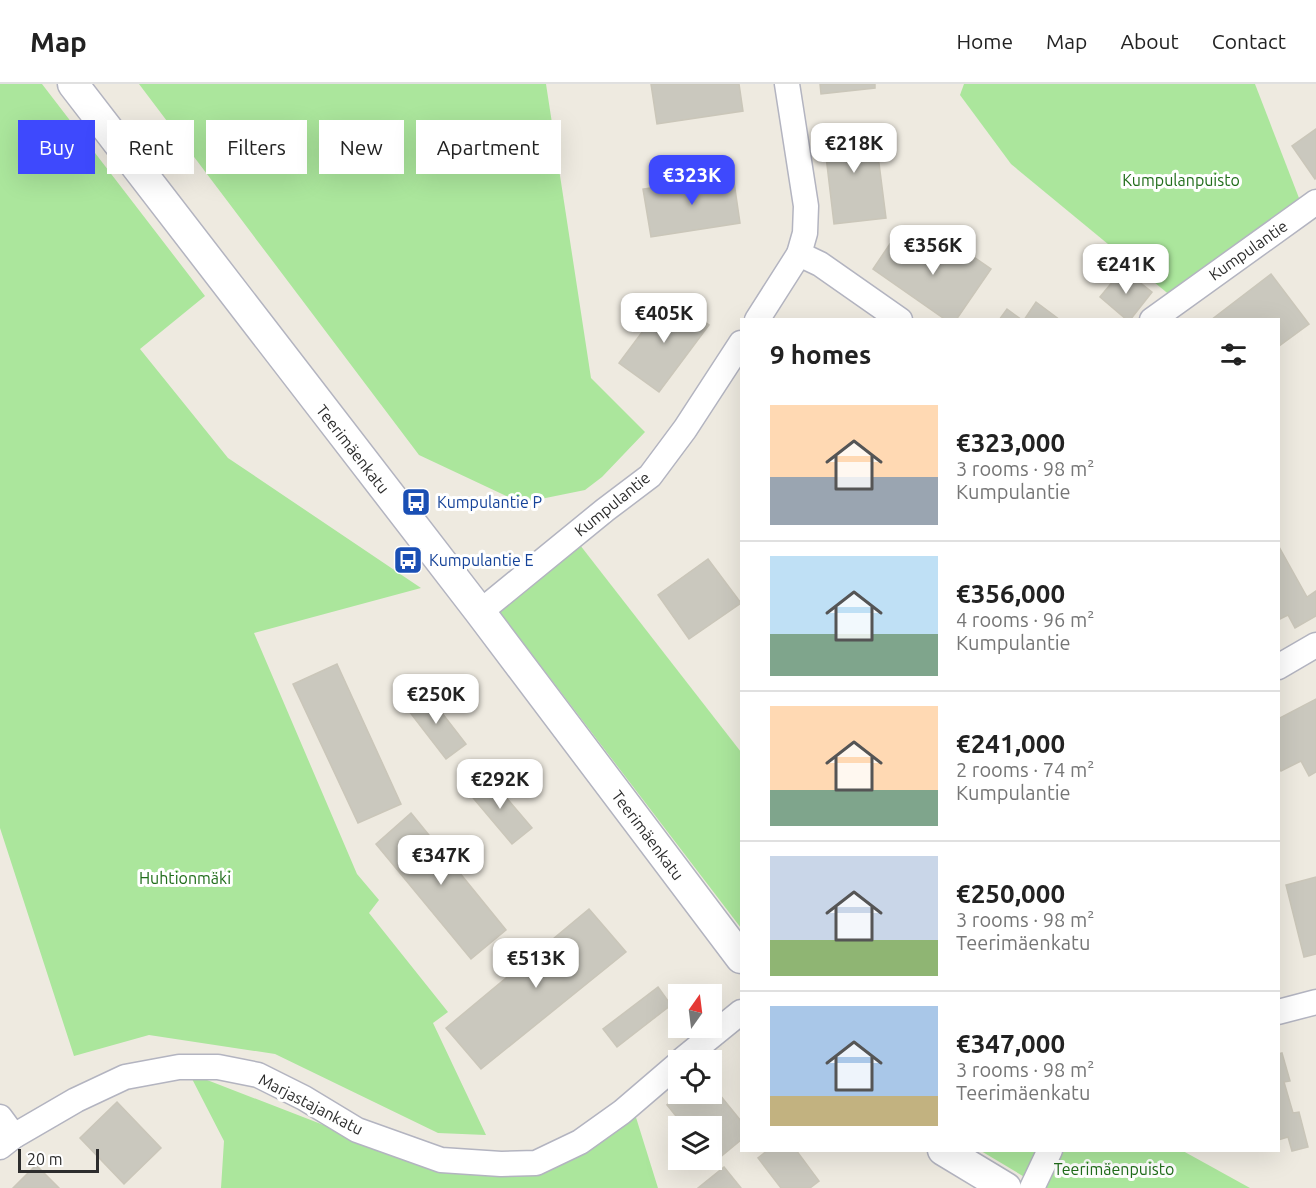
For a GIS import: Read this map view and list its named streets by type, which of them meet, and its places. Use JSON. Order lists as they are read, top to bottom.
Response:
{
  "streets": {
    "street": ["Kumpulantie", "Teerimäenkatu", "Marjastajankatu"]
  },
  "crossings": [
    ["Kumpulantie", "Teerimäenkatu"]
  ],
  "parks": ["Kumpulanpuisto", "Huhtionmäki", "Teerimäenpuisto"],
  "places": {
    "bus stop": ["Kumpulantie P", "Kumpulantie E"]
  },
  "scale_bar": "20 m",
  "north": "top",
  "page": {
    "header": "Map",
    "nav": [
      "Home",
      "Map",
      "About",
      "Contact"
    ],
    "chip": [
      "Buy",
      "Rent",
      "Filters",
      "New",
      "Apartment"
    ],
    "price": [
      "€218K",
      "€323K",
      "€356K",
      "€241K",
      "€405K",
      "€250K",
      "€292K",
      "€347K",
      "€513K"
    ],
    "heading": "9 homes",
    "list": [
      {
        "name": "€323,000",
        "note": "3 rooms · 98 m² · Kumpulantie"
      },
      {
        "name": "€356,000",
        "note": "4 rooms · 96 m² · Kumpulantie"
      },
      {
        "name": "€241,000",
        "note": "2 rooms · 74 m² · Kumpulantie"
      },
      {
        "name": "€250,000",
        "note": "3 rooms · 98 m² · Teerimäenkatu"
      },
      {
        "name": "€347,000",
        "note": "3 rooms · 98 m² · Teerimäenkatu"
      }
    ],
    "scale": "20 m"
  }
}
